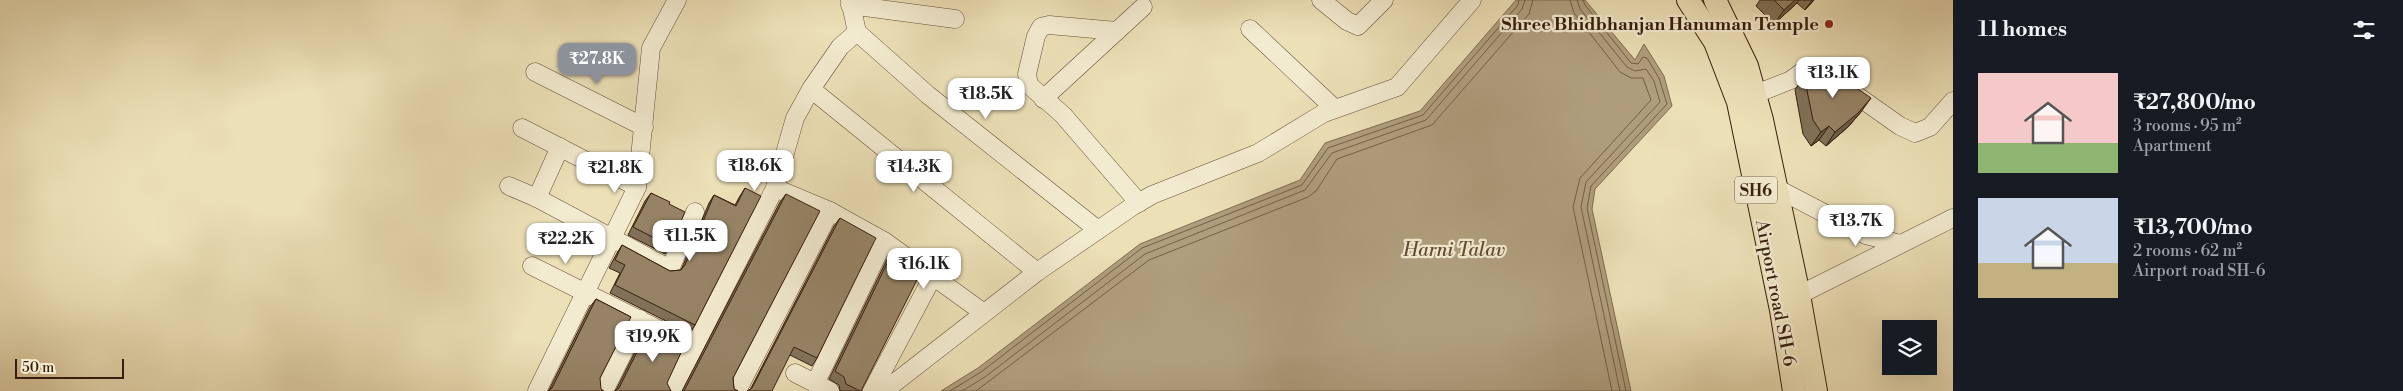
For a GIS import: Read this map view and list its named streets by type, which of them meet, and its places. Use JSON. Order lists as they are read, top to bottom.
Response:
{
  "streets": {
    "main road": ["SH6", "Airport road SH-6"]
  },
  "crossings": [
    ["SH6", "Airport road SH-6"]
  ],
  "water": ["Harni Talav"],
  "places": ["Shree Bhidbhanjan Hanuman Temple"],
  "scale_bar": "50 m",
  "page": {
    "heading": "11 homes",
    "price": [
      "₹27.8K",
      "₹13.1K",
      "₹18.5K",
      "₹18.6K",
      "₹14.3K",
      "₹21.8K",
      "₹13.7K",
      "₹11.5K",
      "₹22.2K",
      "₹16.1K",
      "₹19.9K"
    ],
    "list": [
      {
        "name": "₹27,800/mo",
        "note": "3 rooms · 95 m² · Apartment"
      },
      {
        "name": "₹13,700/mo",
        "note": "2 rooms · 62 m² · Airport road SH-6"
      }
    ],
    "scale": "50 m"
  }
}
